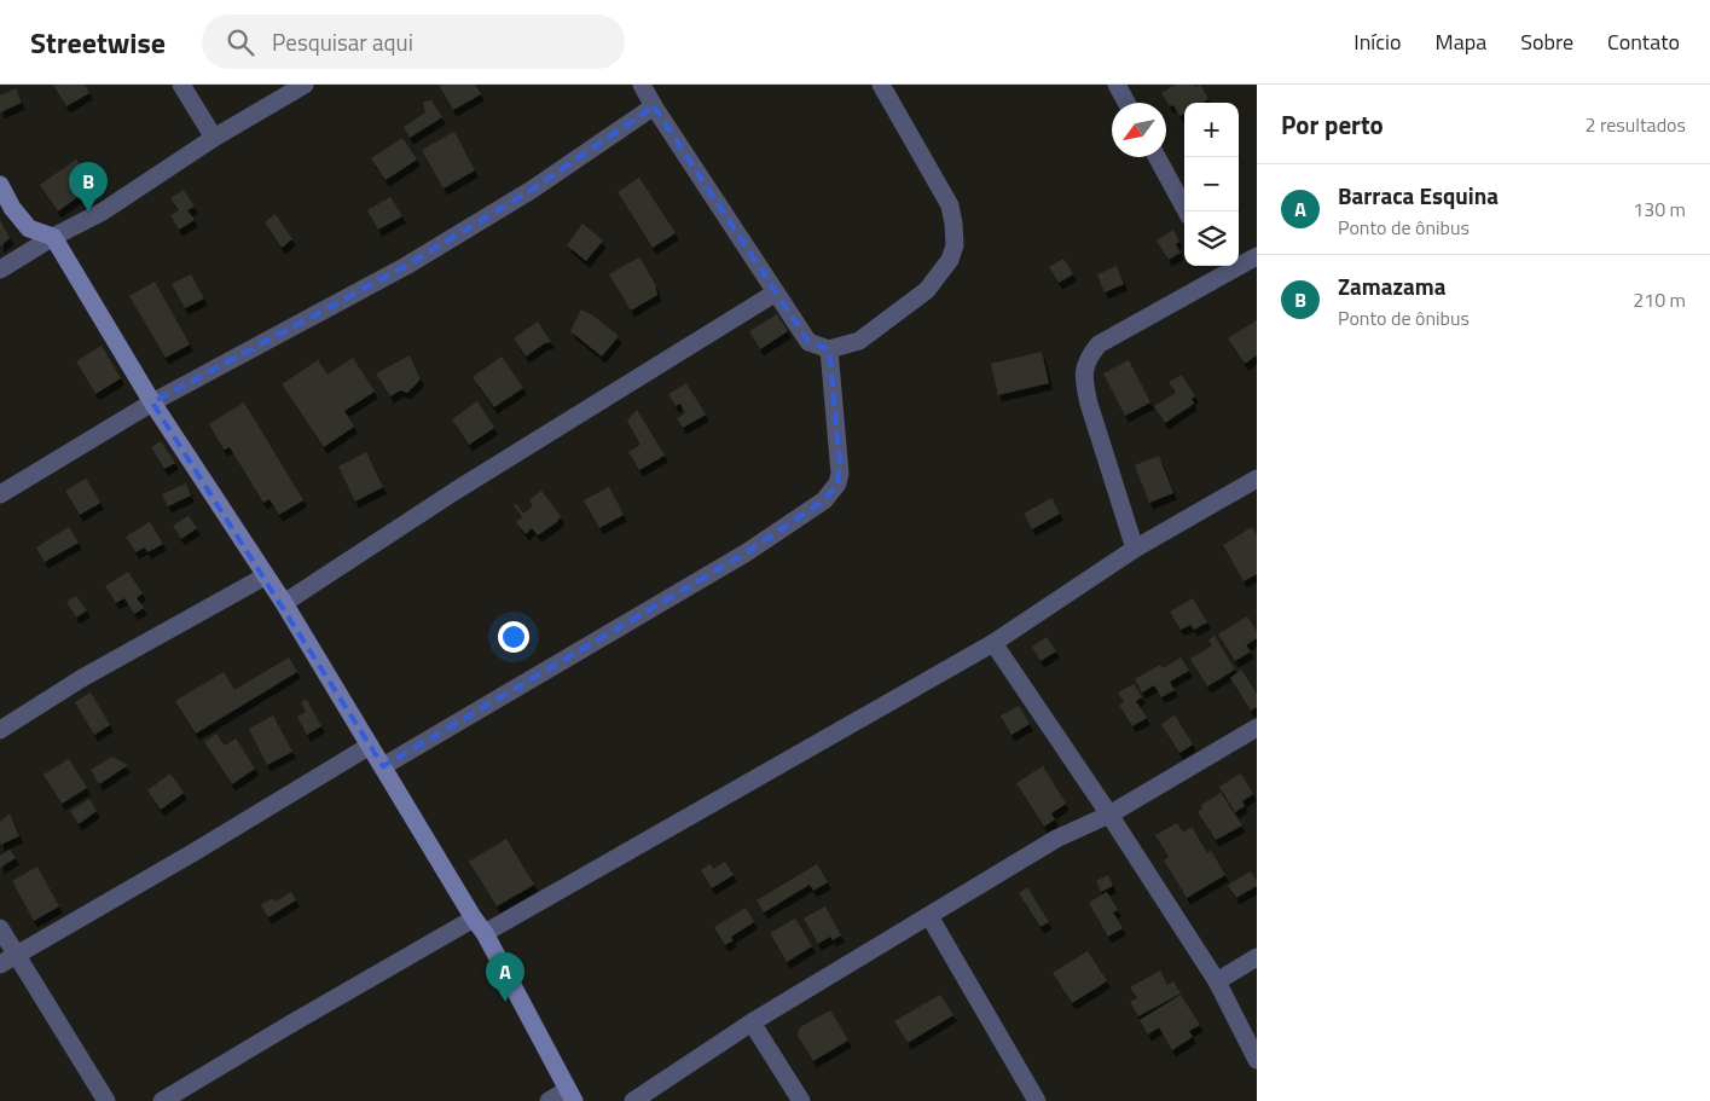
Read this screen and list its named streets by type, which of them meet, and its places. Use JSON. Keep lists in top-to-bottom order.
{
  "north": "bottom left",
  "page": {
    "header": "Streetwise",
    "search": "Pesquisar aqui",
    "nav": [
      "Início",
      "Mapa",
      "Sobre",
      "Contato"
    ],
    "heading": ["Por perto", "2 resultados"],
    "map_buttons": ["+", "−"],
    "pins": ["B", "A"],
    "list": [
      {
        "mark": "A",
        "name": "Barraca Esquina",
        "note": "Ponto de ônibus",
        "value": "130 m"
      },
      {
        "mark": "B",
        "name": "Zamazama",
        "note": "Ponto de ônibus",
        "value": "210 m"
      }
    ]
  }
}
